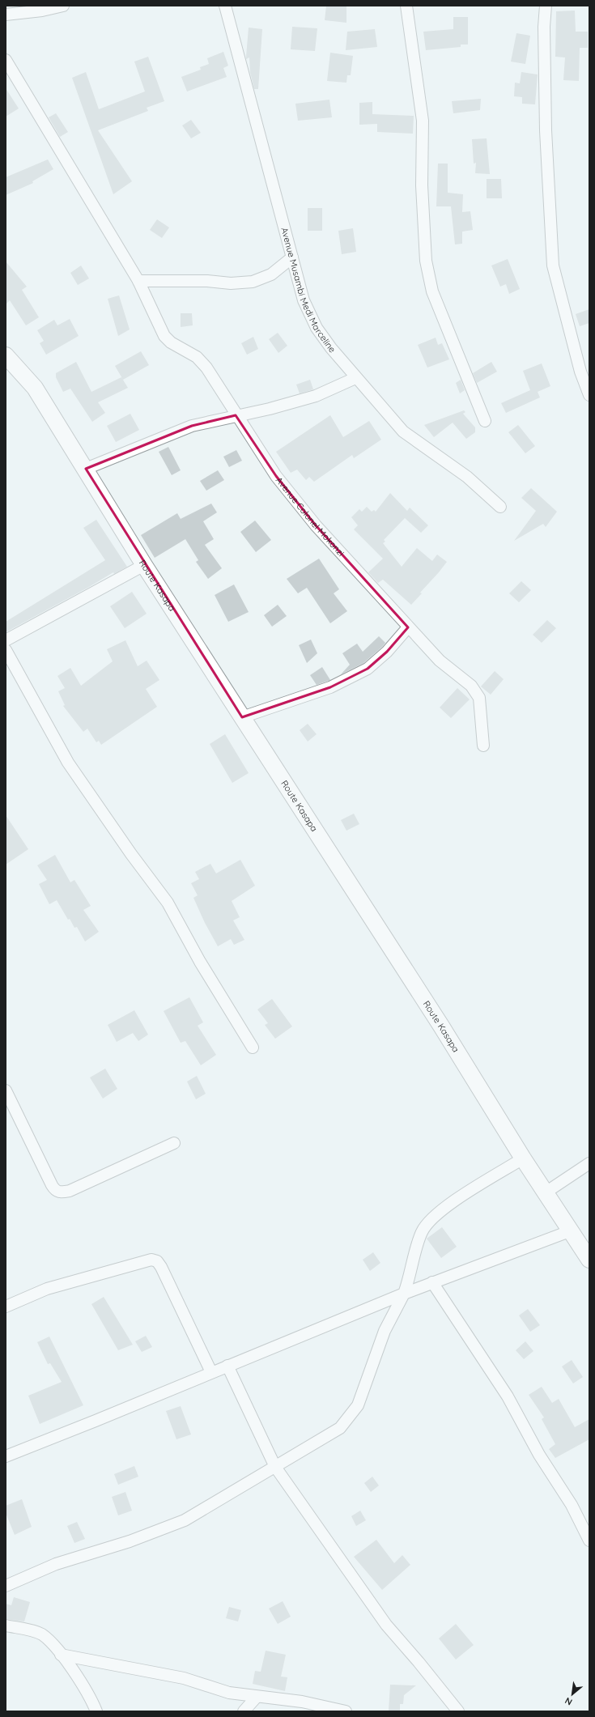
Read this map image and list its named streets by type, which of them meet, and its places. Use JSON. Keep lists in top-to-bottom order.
{
  "streets": {
    "main road": ["Route Kasapa"],
    "street": ["Avenue Musambi Medi Marceline", "Avenue Colonel Mokonzi"]
  },
  "north": "bottom left"
}
